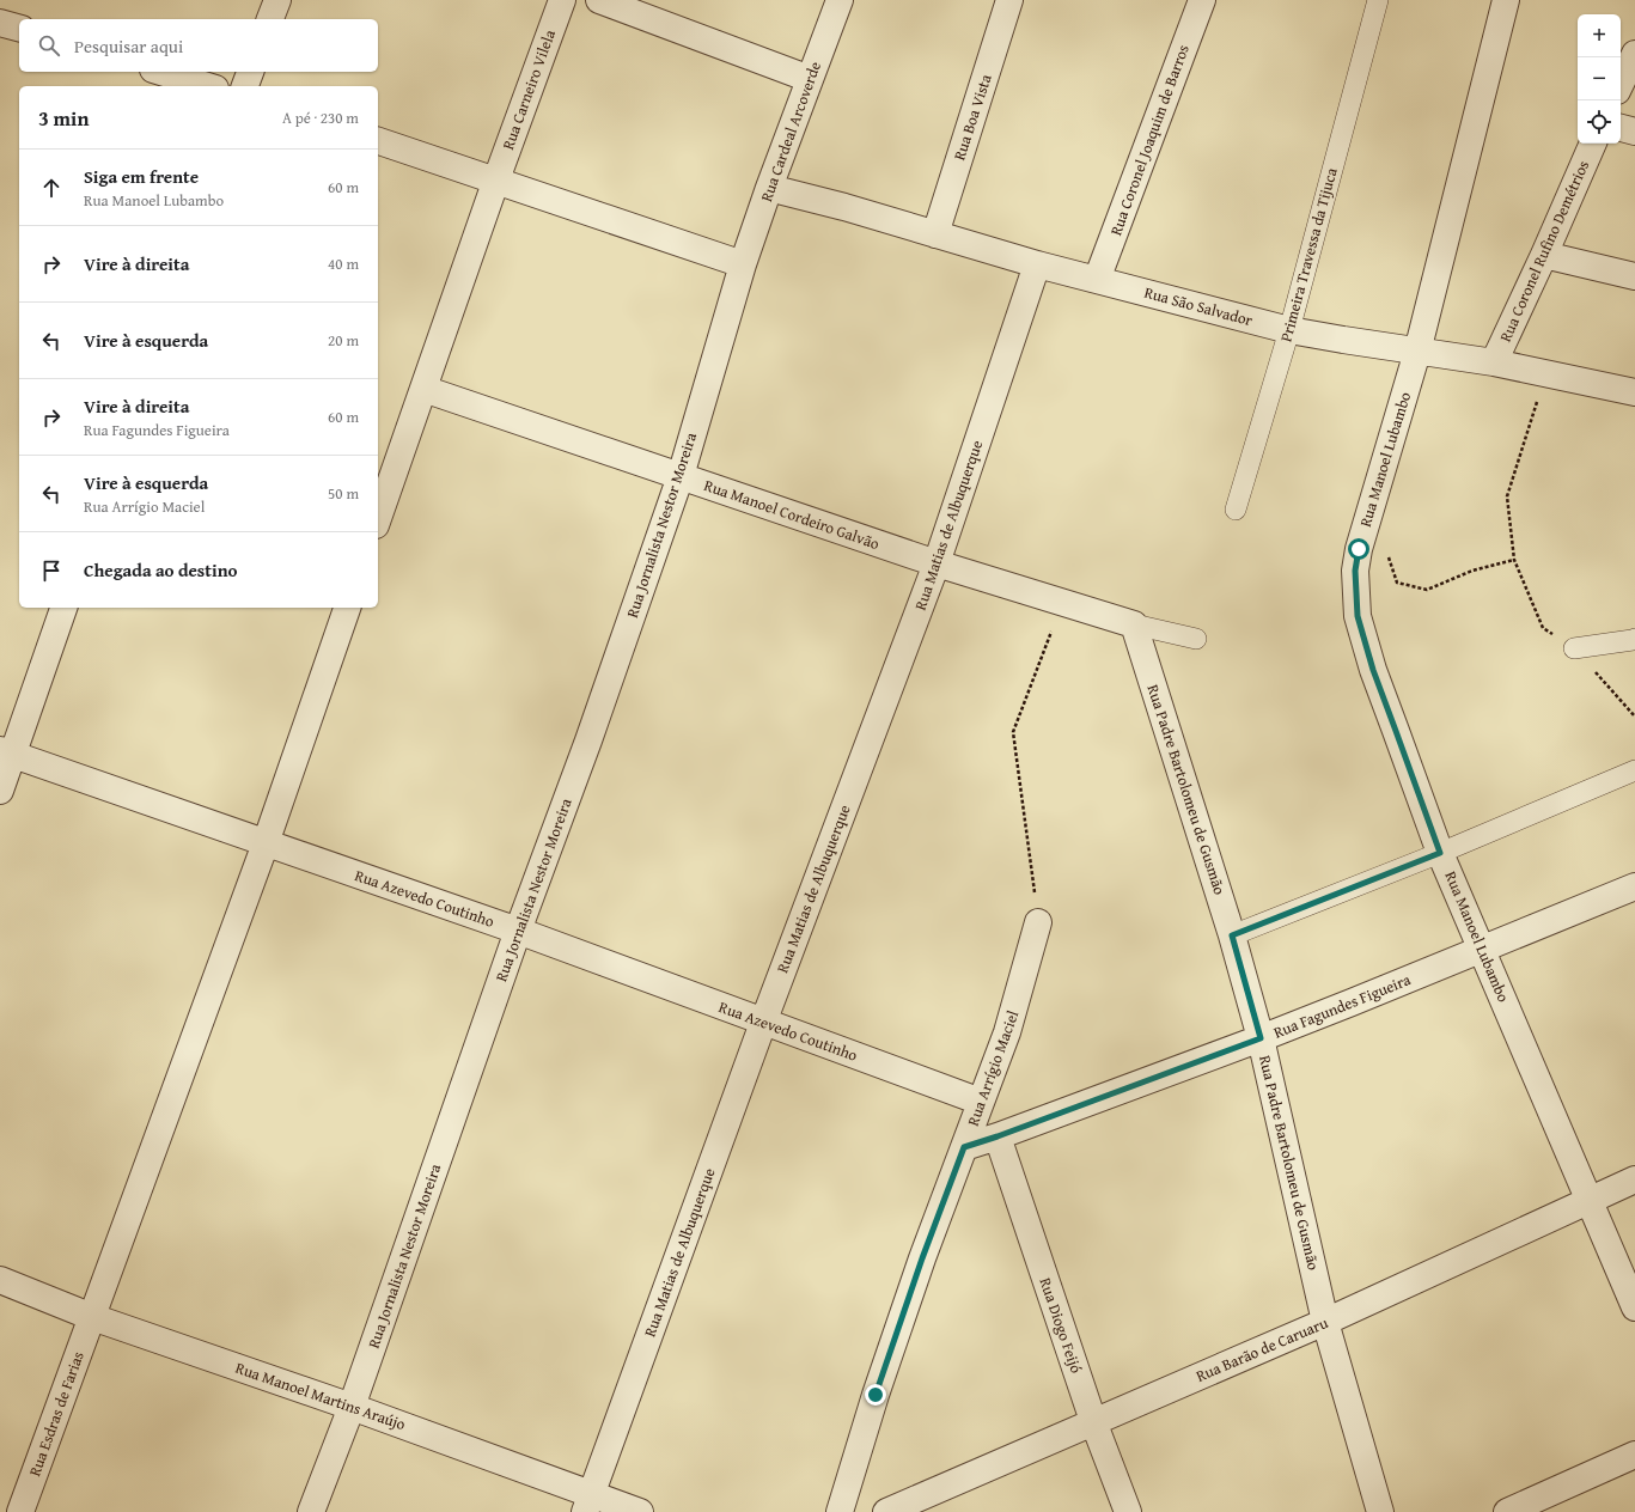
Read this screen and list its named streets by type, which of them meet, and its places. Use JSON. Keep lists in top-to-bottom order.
{
  "streets": {
    "street": [
      "Rua Carneiro Vilela",
      "Rua Boa Vista",
      "Rua Cardeal Arcoverde",
      "Rua Coronel Joaquim de Barros",
      "Rua Coronel Rufino Demétrios",
      "Rua São Salvador",
      "Rua Manoel Lubambo",
      "Rua Manoel Cordeiro Galvão",
      "Rua Jornalista Nestor Moreira",
      "Rua Matias de Albuquerque",
      "Rua Padre Bartolomeu de Gusmão",
      "Rua Azevedo Coutinho",
      "Rua Fagundes Figueira",
      "Rua Arrígio Maciel",
      "Rua Diogo Feijó",
      "Rua Barão de Caruaru",
      "Rua Manoel Martins Araújo",
      "Rua Esdras de Farias"
    ],
    "lane": ["Primeira Travessa da Tijuca"]
  },
  "crossings": [
    ["Rua Carneiro Vilela", "Rua Manoel Cordeiro Galvão"],
    ["Rua Boa Vista", "Rua São Salvador"],
    ["Rua Cardeal Arcoverde", "Rua São Salvador"],
    ["Rua Cardeal Arcoverde", "Rua Jornalista Nestor Moreira"],
    ["Rua Coronel Joaquim de Barros", "Rua São Salvador"],
    ["Rua Coronel Rufino Demétrios", "Rua São Salvador"],
    ["Primeira Travessa da Tijuca", "Rua São Salvador"],
    ["Rua São Salvador", "Rua Manoel Lubambo"],
    ["Rua São Salvador", "Rua Matias de Albuquerque"],
    ["Rua Manoel Lubambo", "Rua Fagundes Figueira"],
    ["Rua Manoel Lubambo", "Rua Barão de Caruaru"],
    ["Rua Manoel Cordeiro Galvão", "Rua Jornalista Nestor Moreira"],
    ["Rua Manoel Cordeiro Galvão", "Rua Matias de Albuquerque"],
    ["Rua Manoel Cordeiro Galvão", "Rua Padre Bartolomeu de Gusmão"],
    ["Rua Jornalista Nestor Moreira", "Rua Azevedo Coutinho"],
    ["Rua Jornalista Nestor Moreira", "Rua Manoel Martins Araújo"],
    ["Rua Matias de Albuquerque", "Rua Azevedo Coutinho"],
    ["Rua Matias de Albuquerque", "Rua Manoel Martins Araújo"],
    ["Rua Padre Bartolomeu de Gusmão", "Rua Fagundes Figueira"],
    ["Rua Padre Bartolomeu de Gusmão", "Rua Barão de Caruaru"],
    ["Rua Azevedo Coutinho", "Rua Arrígio Maciel"],
    ["Rua Azevedo Coutinho", "Rua Esdras de Farias"],
    ["Rua Fagundes Figueira", "Rua Arrígio Maciel"],
    ["Rua Fagundes Figueira", "Rua Diogo Feijó"],
    ["Rua Diogo Feijó", "Rua Barão de Caruaru"],
    ["Rua Manoel Martins Araújo", "Rua Esdras de Farias"]
  ],
  "page": {
    "map_buttons": ["+", "−"],
    "search": "Pesquisar aqui",
    "heading": ["3 min", "A pé · 230 m"],
    "list": [
      ["Siga em frente", "Rua Manoel Lubambo", "60 m"],
      ["Vire à direita", "40 m"],
      ["Vire à esquerda", "20 m"],
      ["Vire à direita", "Rua Fagundes Figueira", "60 m"],
      ["Vire à esquerda", "Rua Arrígio Maciel", "50 m"],
      "Chegada ao destino"
    ]
  }
}
